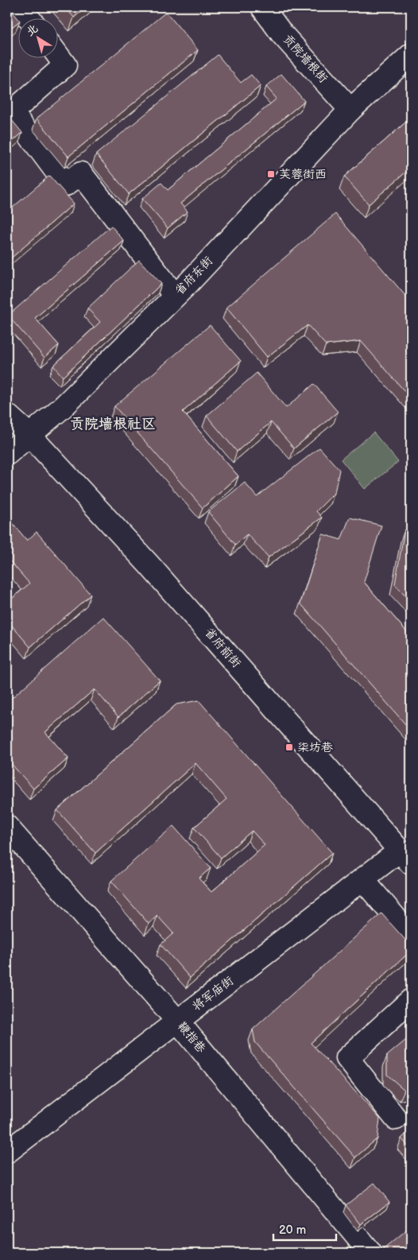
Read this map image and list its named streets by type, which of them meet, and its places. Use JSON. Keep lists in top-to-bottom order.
{
  "streets": {
    "street": [
      "贡院墙根街",
      "省府东街",
      "省府前街",
      "将军庙街",
      "鞭指巷"
    ]
  },
  "crossings": [
    ["贡院墙根街", "省府东街"],
    ["省府东街", "省府前街"],
    ["省府前街", "将军庙街"],
    ["将军庙街", "鞭指巷"]
  ],
  "districts": ["贡院墙根社区"],
  "places": {
    "transit": ["芙蓉街西", "柒坊巷"]
  },
  "scale_bar": "20 m",
  "north": "top left"
}
